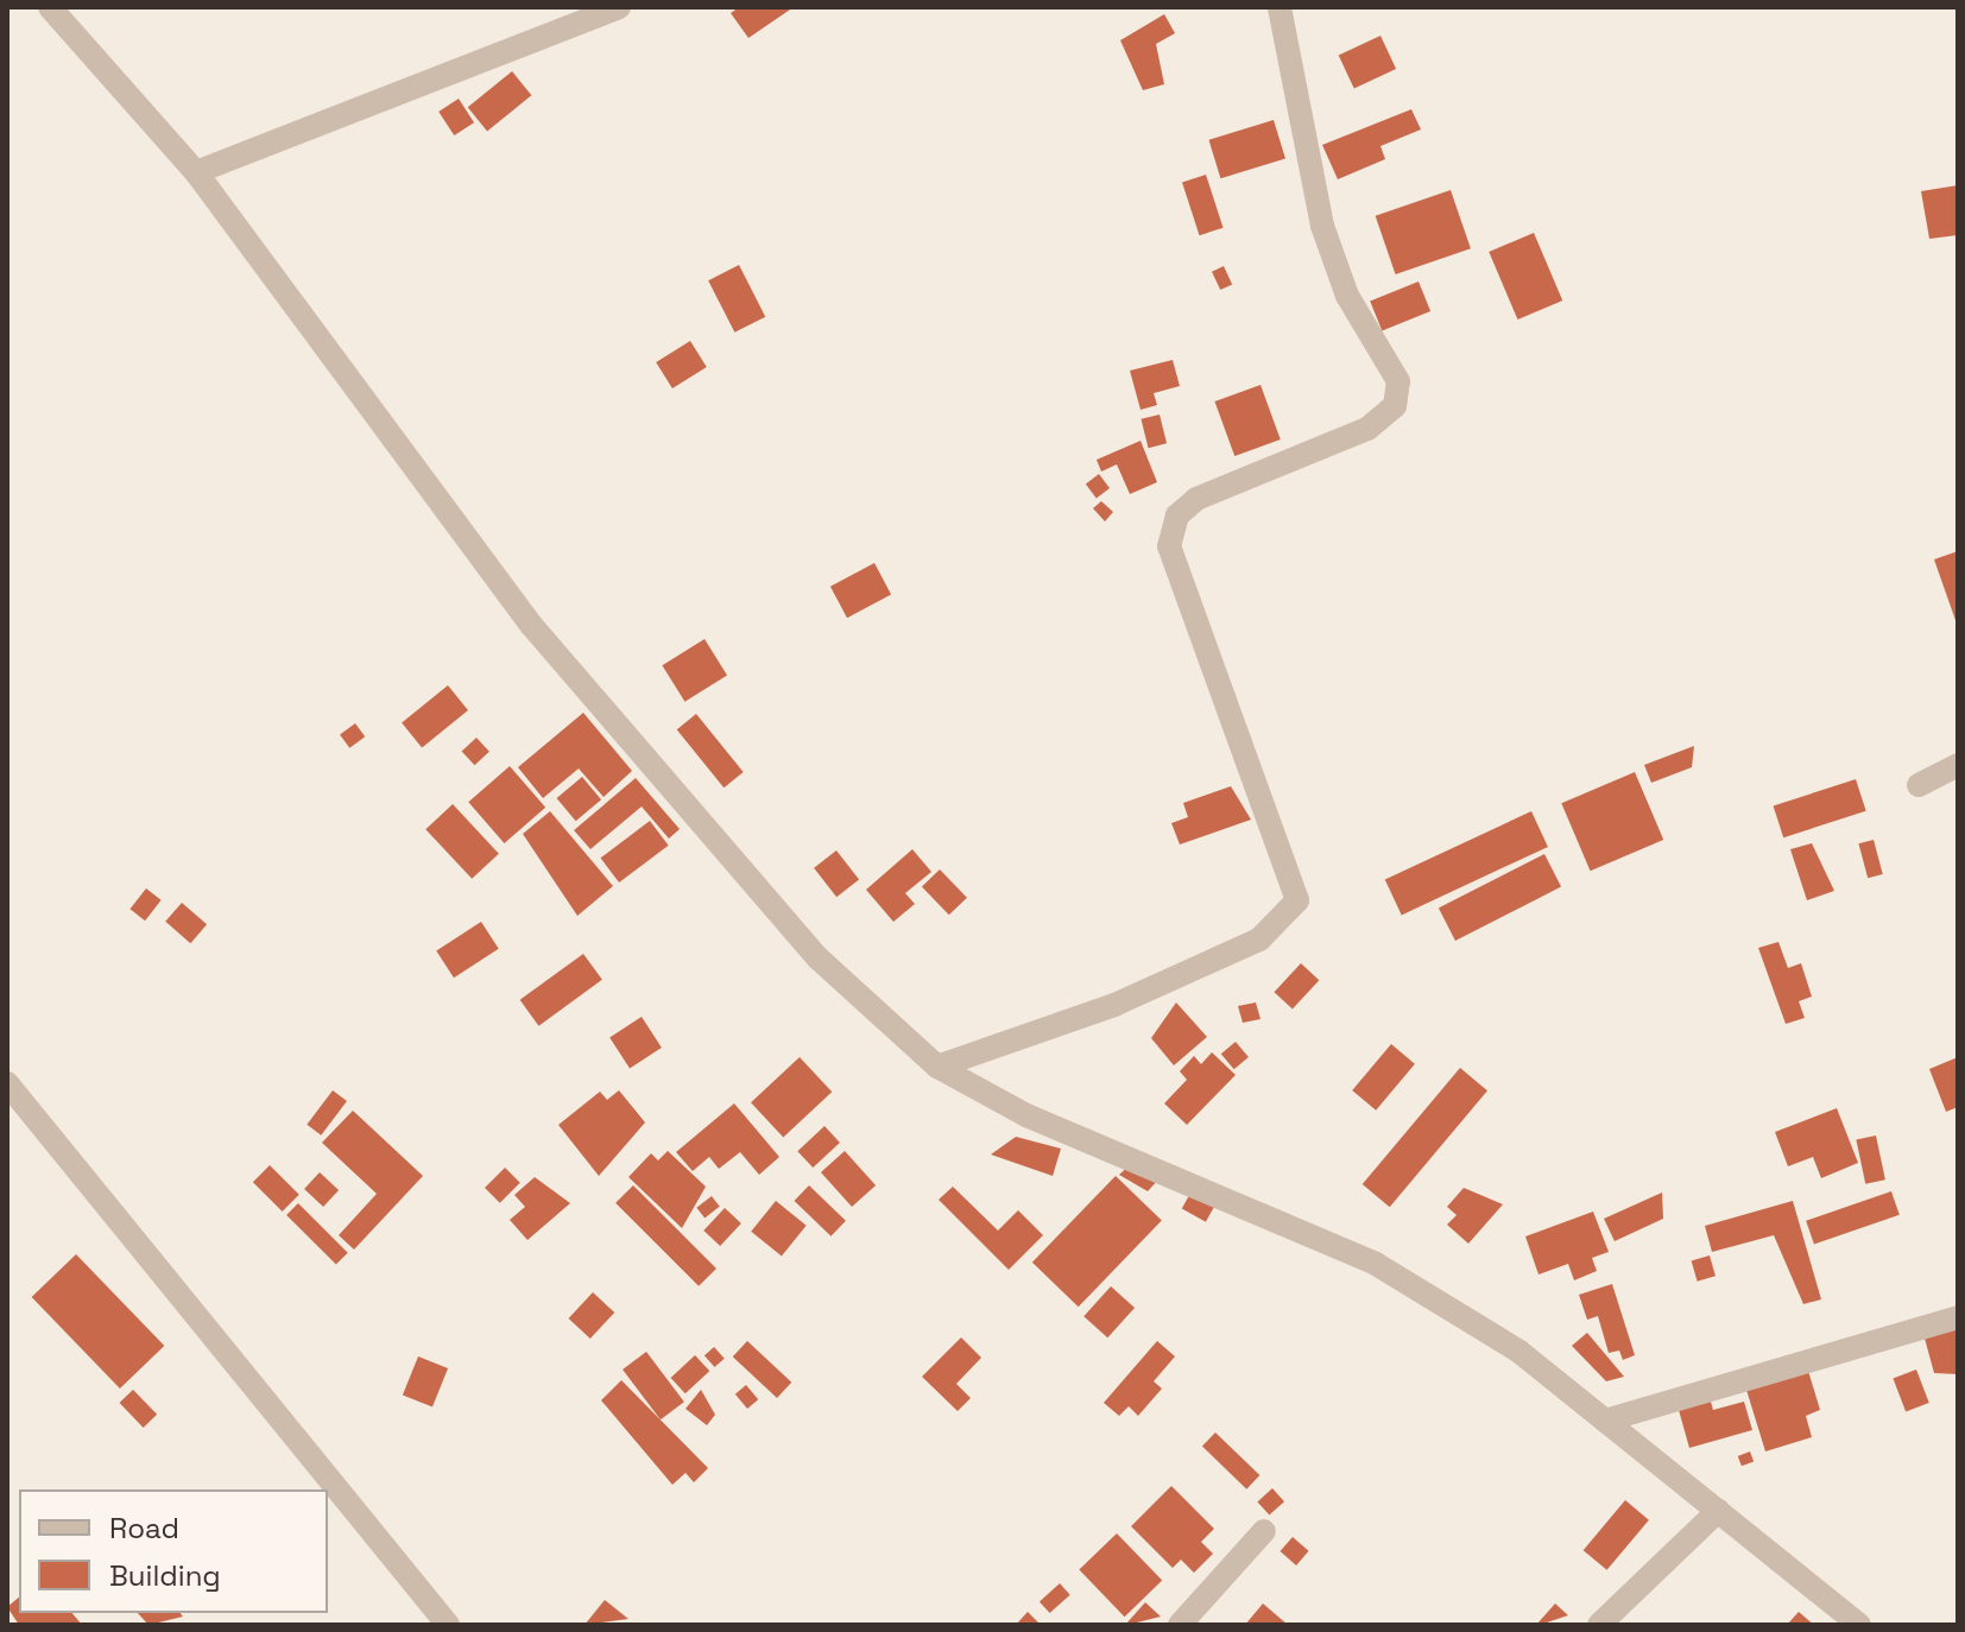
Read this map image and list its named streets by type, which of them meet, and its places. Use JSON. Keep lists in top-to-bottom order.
{
  "legend": ["Road", "Building"]
}
